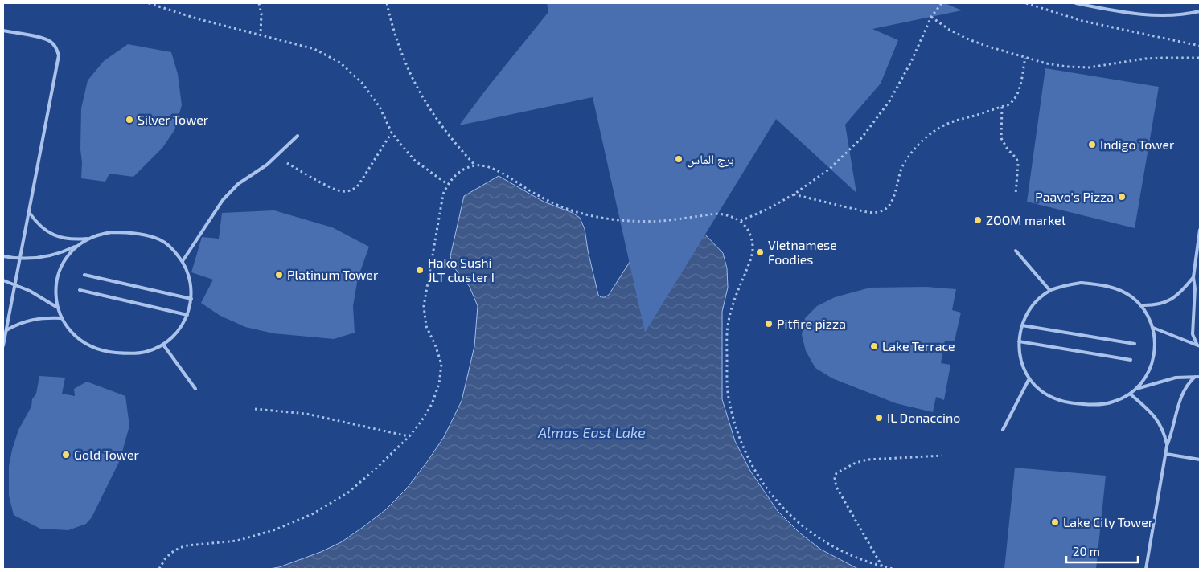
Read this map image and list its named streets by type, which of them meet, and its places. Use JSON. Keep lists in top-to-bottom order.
{
  "water": ["Almas East Lake"],
  "places": [
    "Silver Tower",
    "Indigo Tower",
    "برج الماس",
    "Paavo's Pizza",
    "ZOOM market",
    "Vietnamese Foodies",
    "Hako Sushi JLT cluster I",
    "Platinum Tower",
    "Pitfire pizza",
    "Lake Terrace",
    "IL Donaccino",
    "Gold Tower",
    "Lake City Tower"
  ],
  "scale_bar": "20 m"
}
